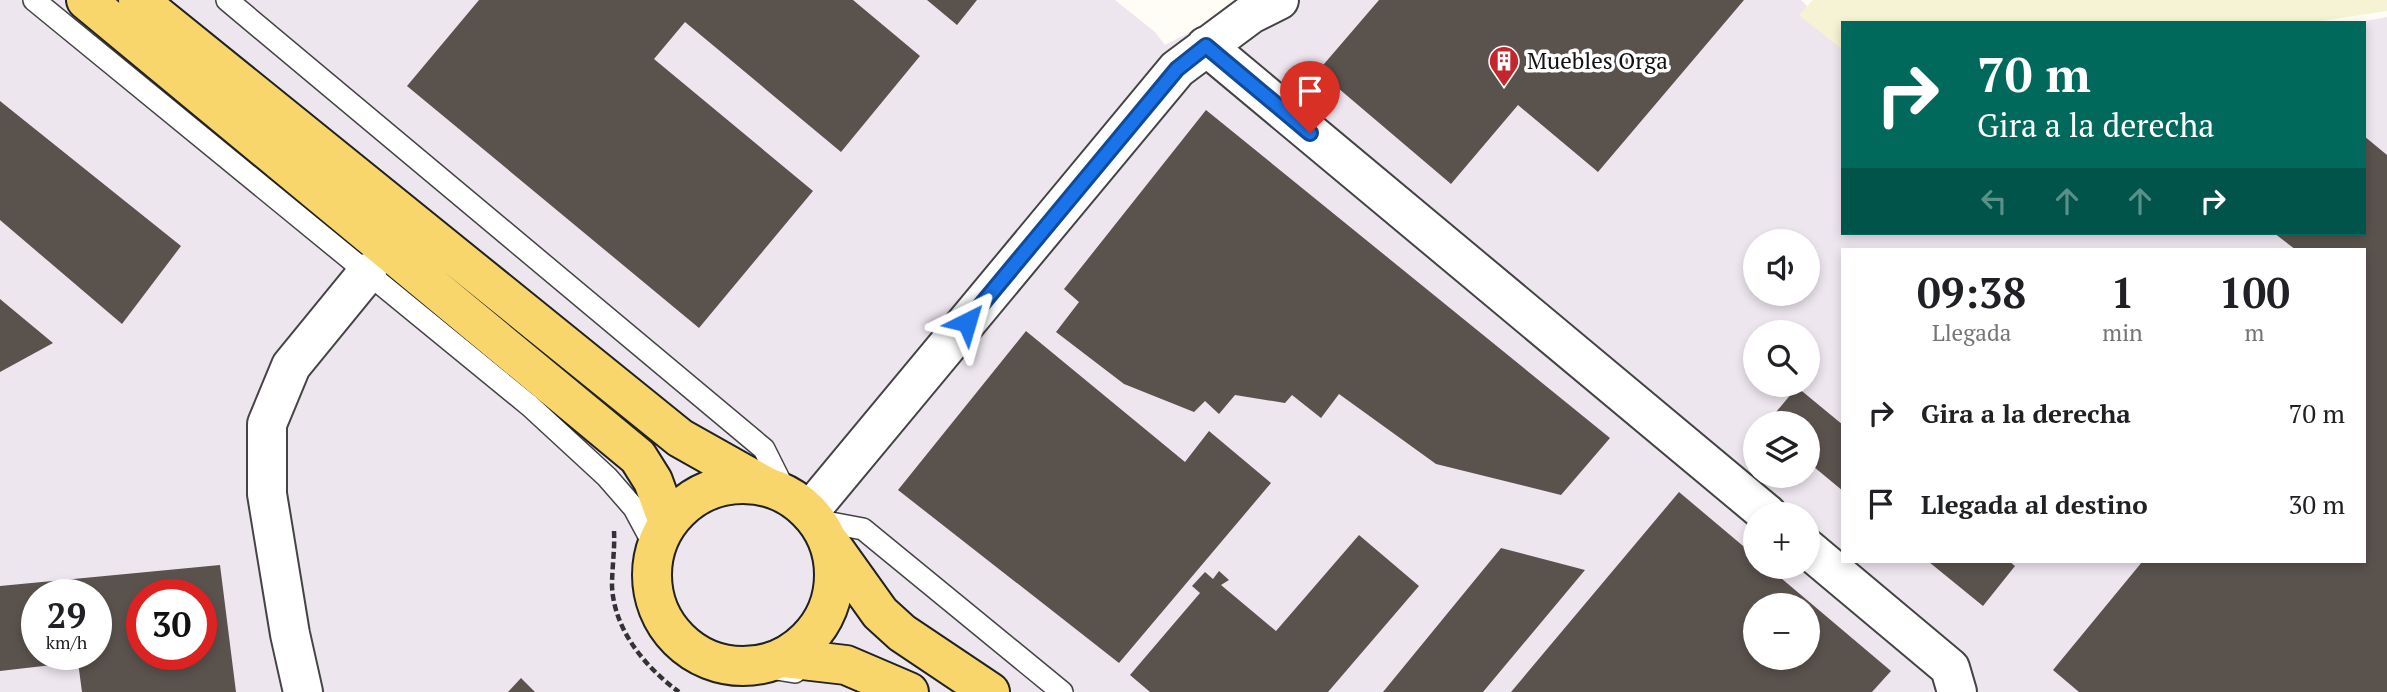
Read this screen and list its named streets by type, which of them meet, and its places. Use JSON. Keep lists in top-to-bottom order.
{
  "places": {
    "building": ["Muebles Orga"]
  },
  "page": {
    "turn": ["70 m", "Gira a la derecha"],
    "map_buttons": ["+", "−"],
    "eta": [
      "09:38",
      "Llegada",
      "1",
      "min",
      "100",
      "m"
    ],
    "list": [
      {
        "name": "Gira a la derecha",
        "value": "70 m"
      },
      {
        "name": "Llegada al destino",
        "value": "30 m"
      }
    ],
    "speed": "29 km/h",
    "limit": "30"
  }
}
